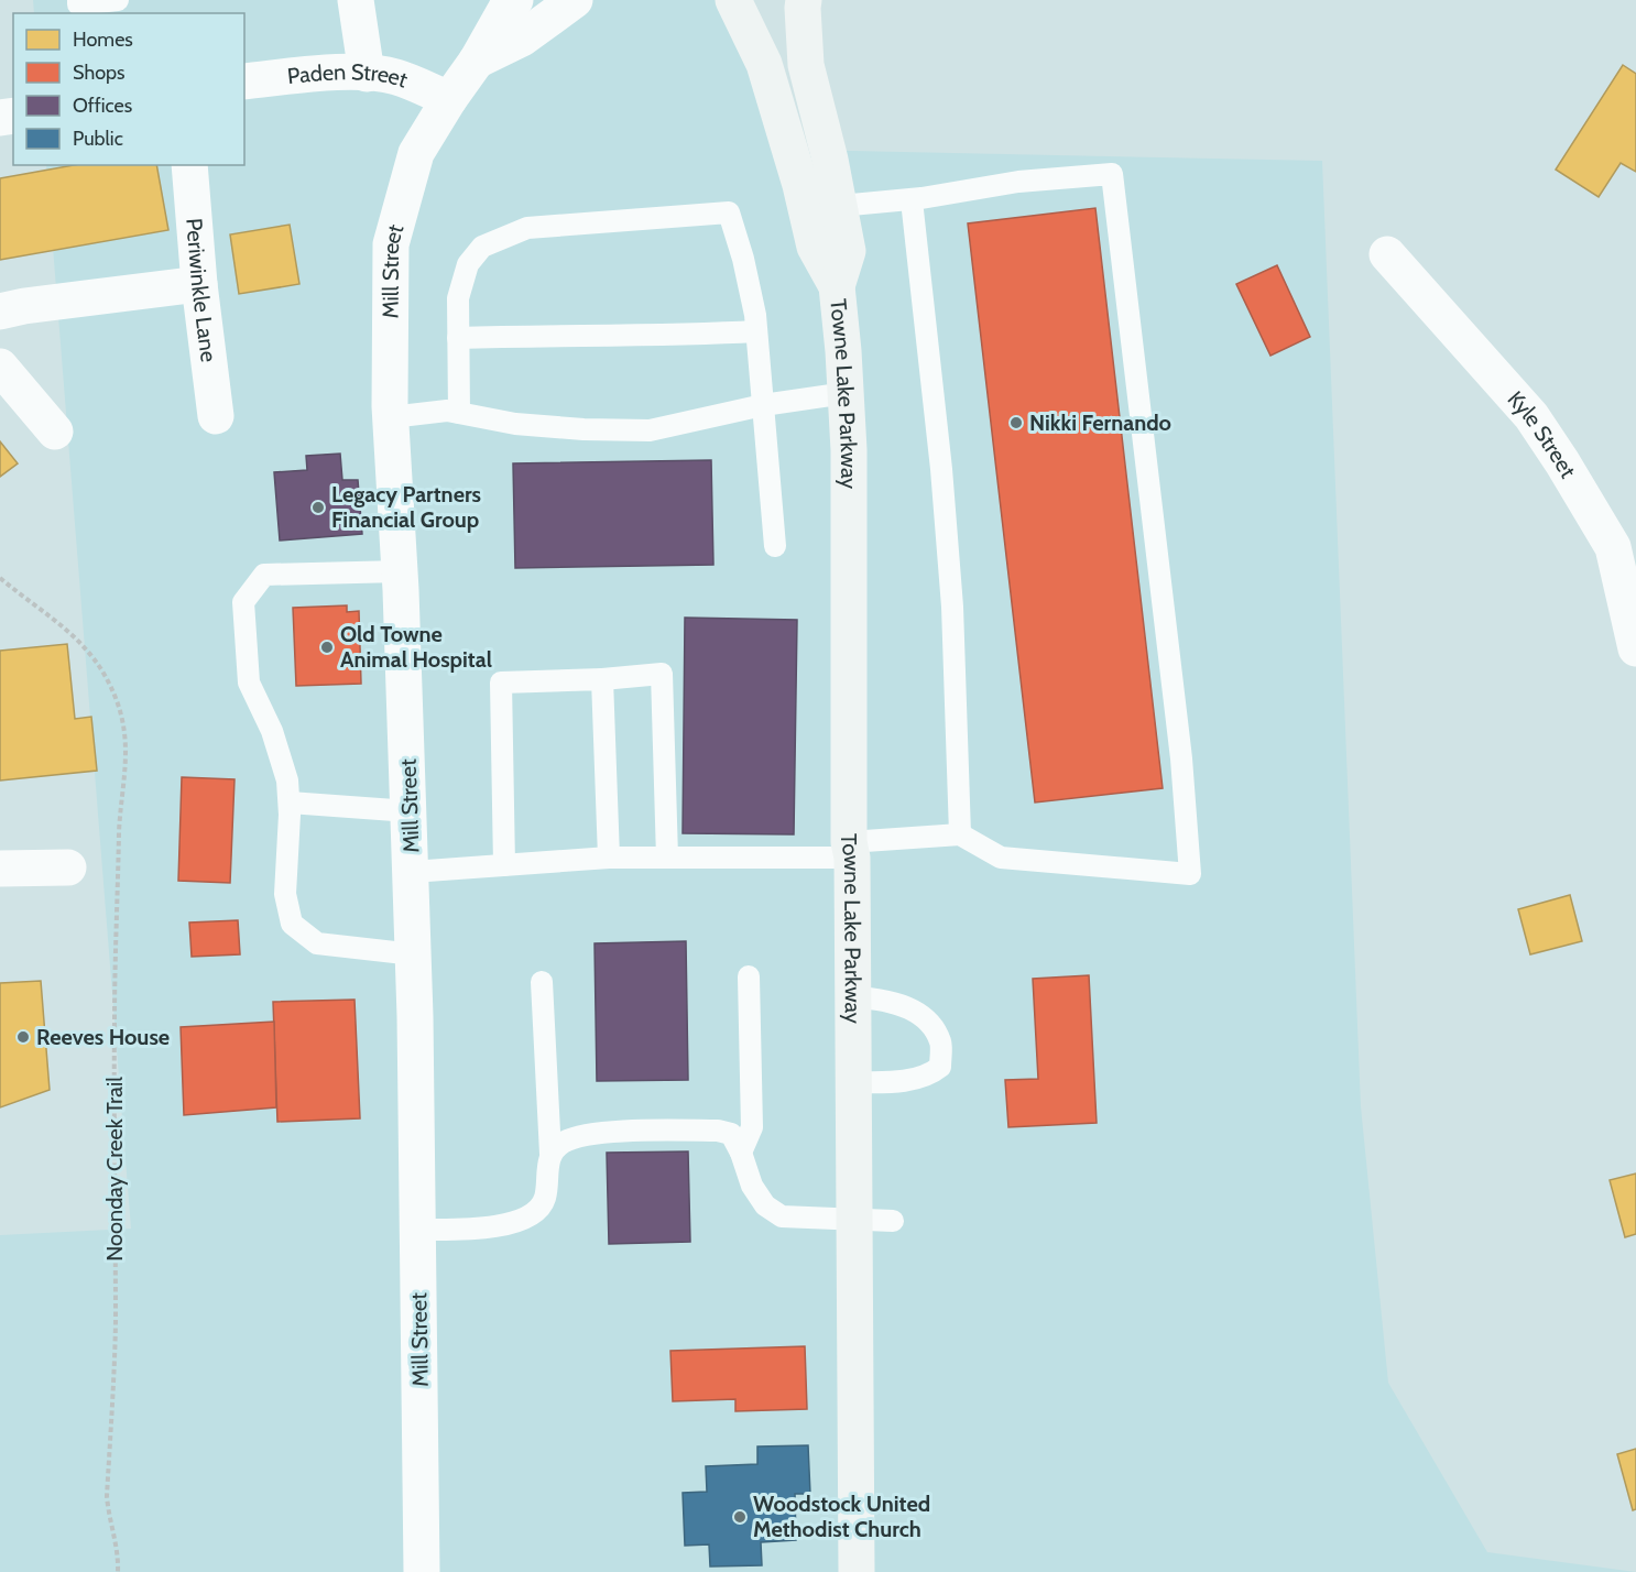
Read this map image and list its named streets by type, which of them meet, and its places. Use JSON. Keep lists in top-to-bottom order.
{
  "streets": {
    "main road": ["Towne Lake Parkway"],
    "street": [
      "Paden Street",
      "Mill Street",
      "Periwinkle Lane",
      "Kyle Street"
    ],
    "path": ["Noonday Creek Trail"]
  },
  "crossings": [
    ["Paden Street", "Mill Street"]
  ],
  "places": [
    "Nikki Fernando",
    "Legacy Partners Financial Group",
    "Old Towne Animal Hospital",
    "Reeves House",
    "Woodstock United Methodist Church"
  ],
  "legend": [
    "Homes",
    "Shops",
    "Offices",
    "Public"
  ]
}
